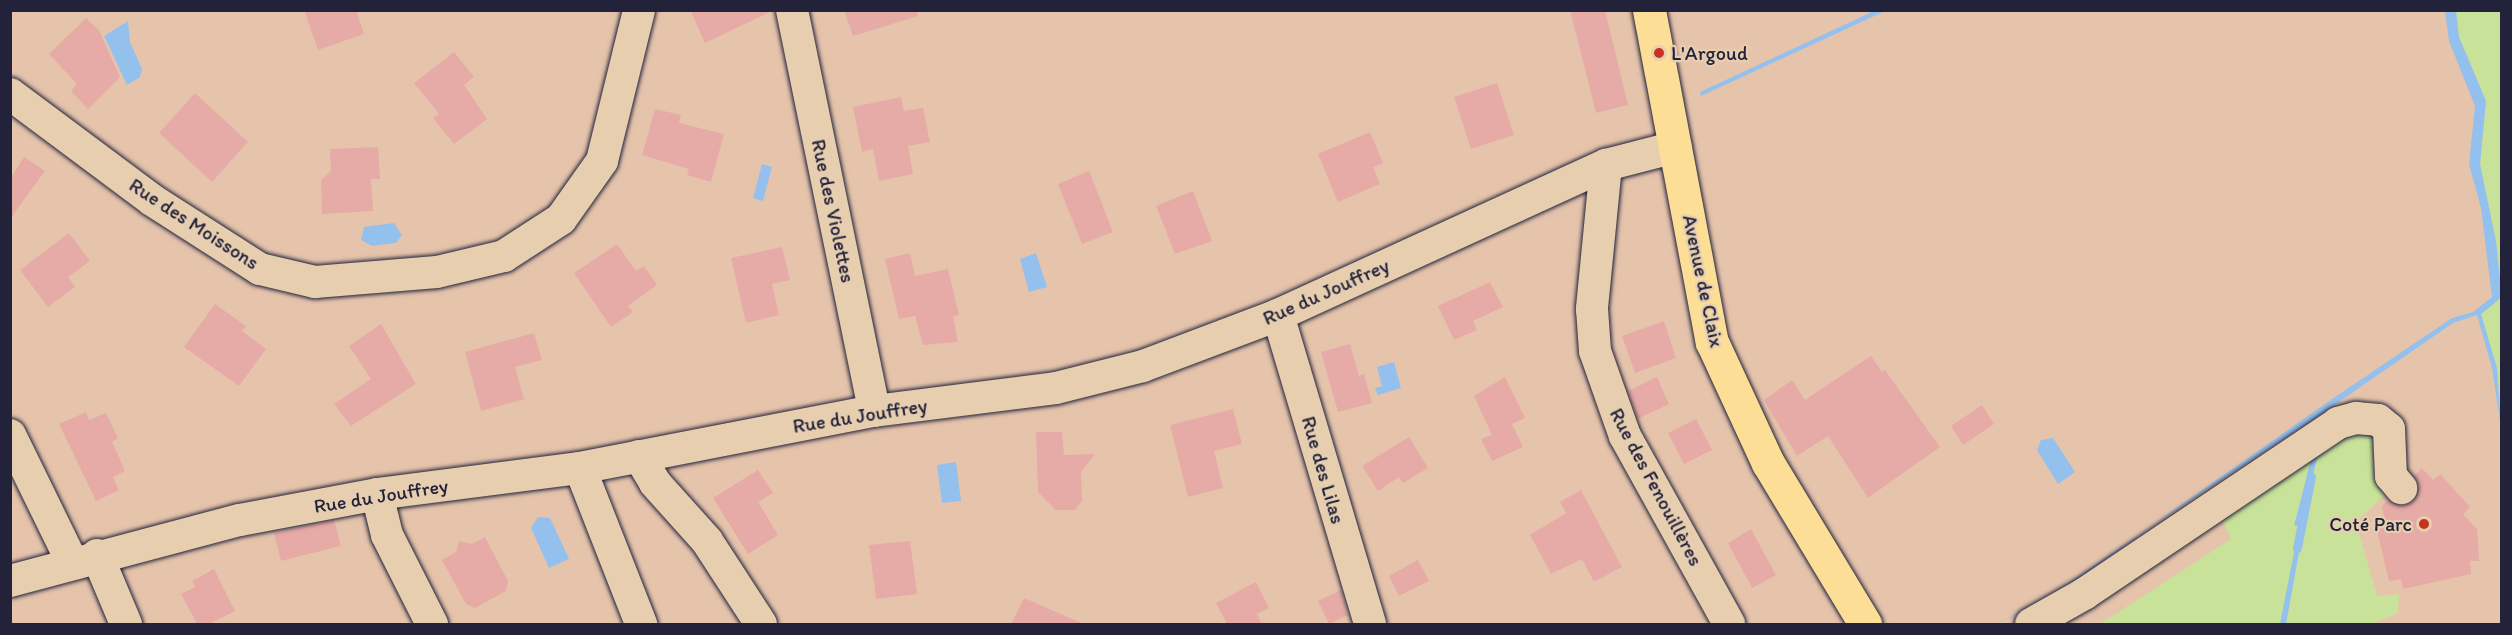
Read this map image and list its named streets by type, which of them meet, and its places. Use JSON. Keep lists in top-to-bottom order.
{
  "streets": {
    "main road": ["Avenue de Claix"],
    "street": [
      "Rue des Violettes",
      "Rue des Moissons",
      "Rue du Jouffrey",
      "Rue des Lilas",
      "Rue des Fenouillères"
    ]
  },
  "crossings": [
    ["Rue des Violettes", "Rue du Jouffrey"],
    ["Avenue de Claix", "Rue du Jouffrey"],
    ["Rue du Jouffrey", "Rue des Lilas"],
    ["Rue du Jouffrey", "Rue des Fenouillères"]
  ],
  "places": ["L'Argoud", "Coté Parc"]
}
